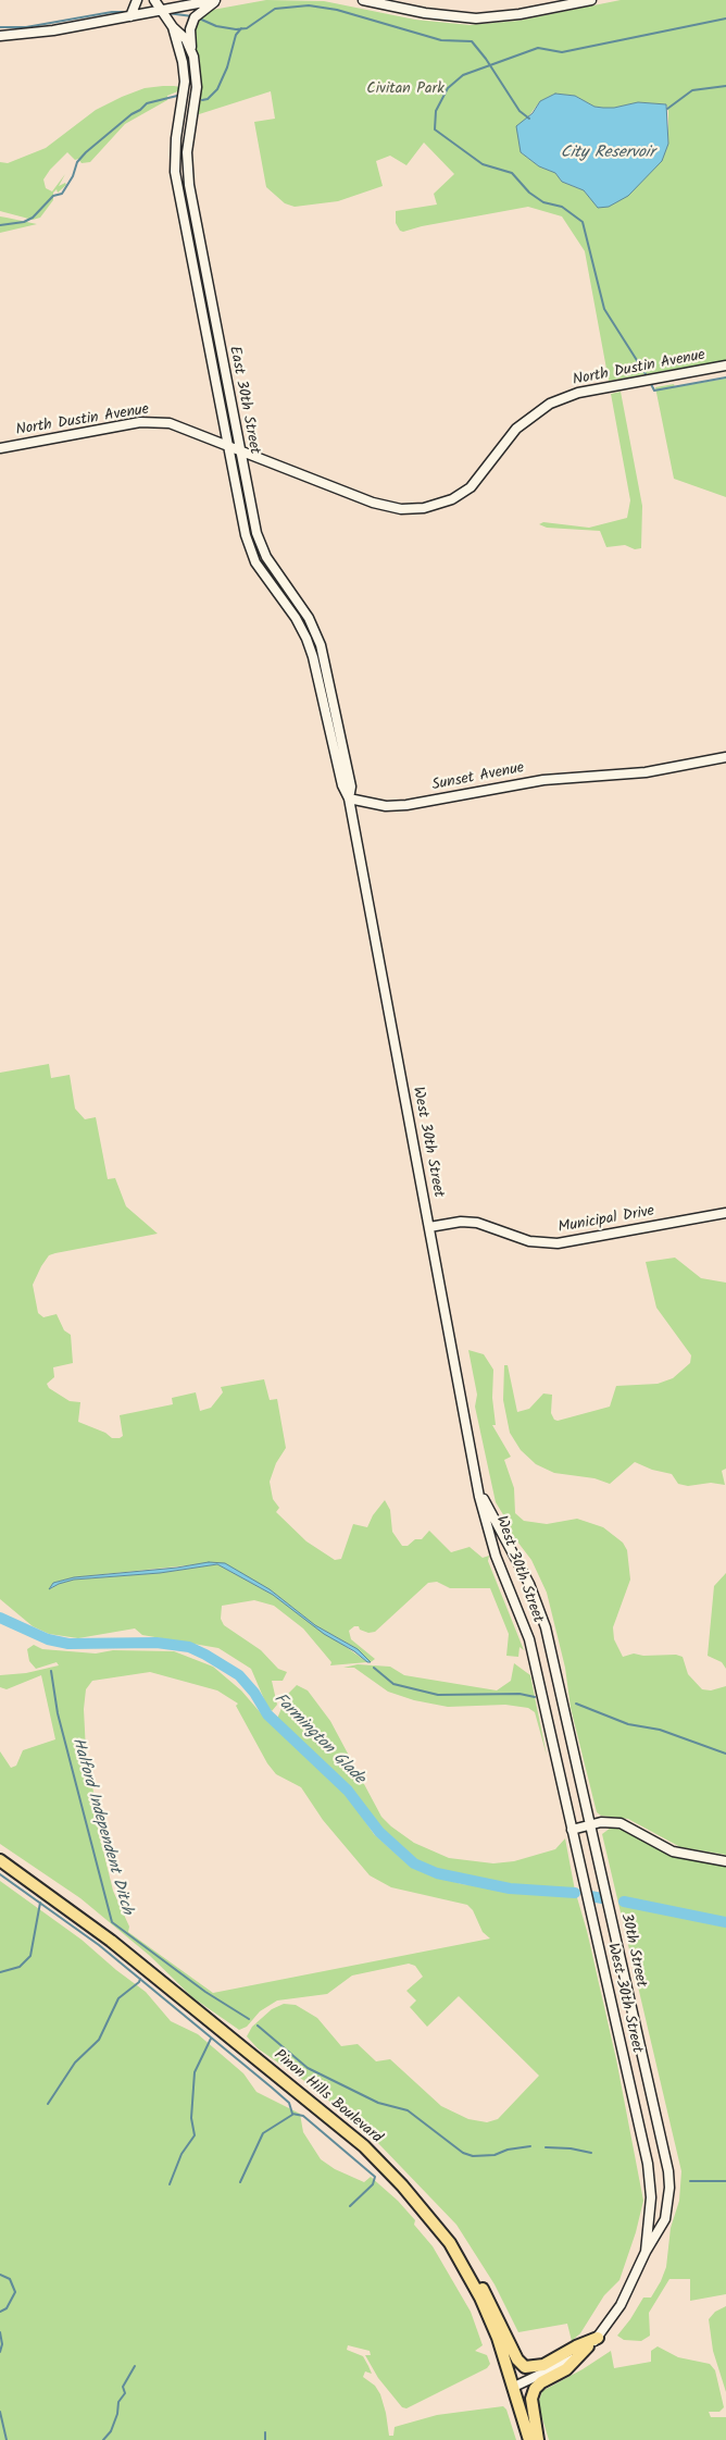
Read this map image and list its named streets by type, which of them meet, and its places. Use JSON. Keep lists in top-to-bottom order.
{
  "streets": {
    "highway": ["Pinon Hills Boulevard"],
    "main road": [
      "North Dustin Avenue",
      "East 30th Street",
      "Sunset Avenue",
      "West 30th Street",
      "Municipal Drive",
      "30th Street"
    ]
  },
  "crossings": [
    ["North Dustin Avenue", "East 30th Street"],
    ["East 30th Street", "Sunset Avenue"],
    ["East 30th Street", "West 30th Street"],
    ["Sunset Avenue", "West 30th Street"],
    ["West 30th Street", "Municipal Drive"],
    ["West 30th Street", "30th Street"],
    ["30th Street", "Pinon Hills Boulevard"]
  ],
  "water": ["City Reservoir", "Farmington Glade", "Halford Independent Ditch"],
  "parks": ["Civitan Park"]
}
